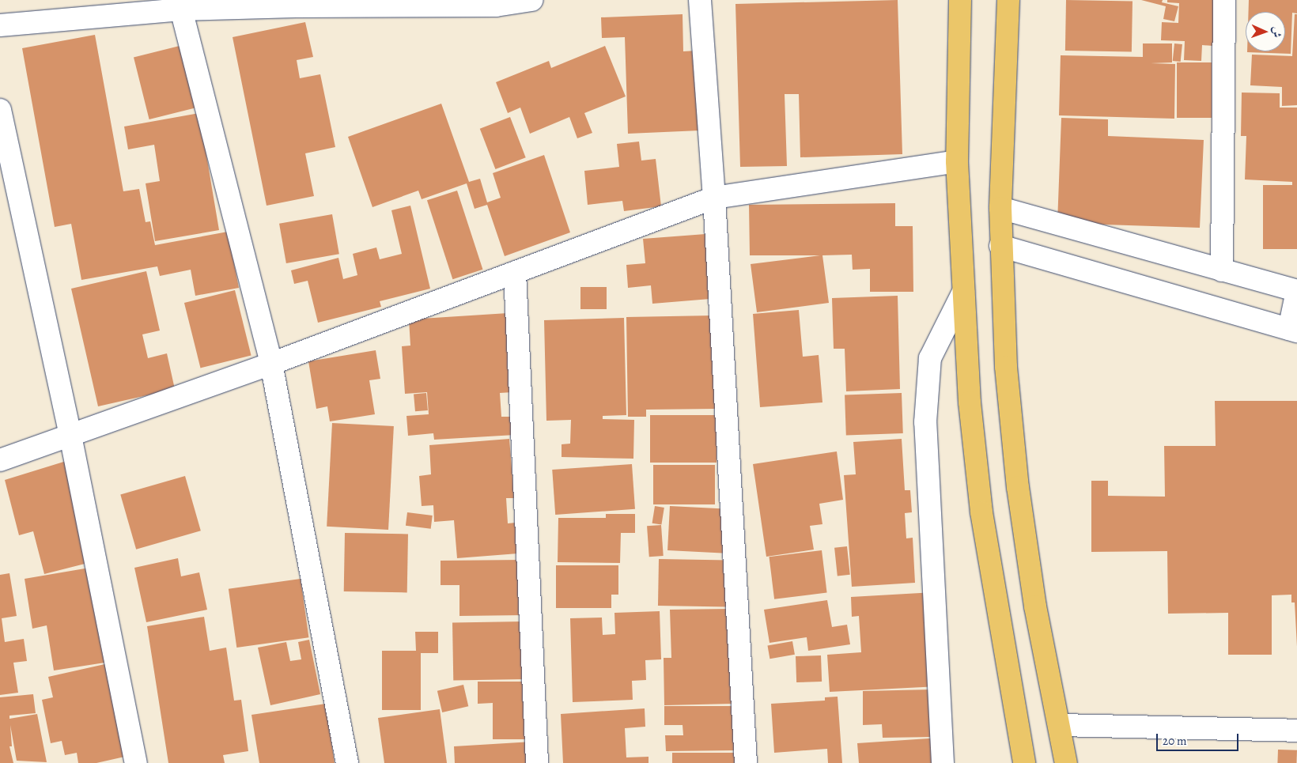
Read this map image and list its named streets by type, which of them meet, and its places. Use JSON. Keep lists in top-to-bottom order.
{
  "scale_bar": "20 m",
  "north": "right"
}
